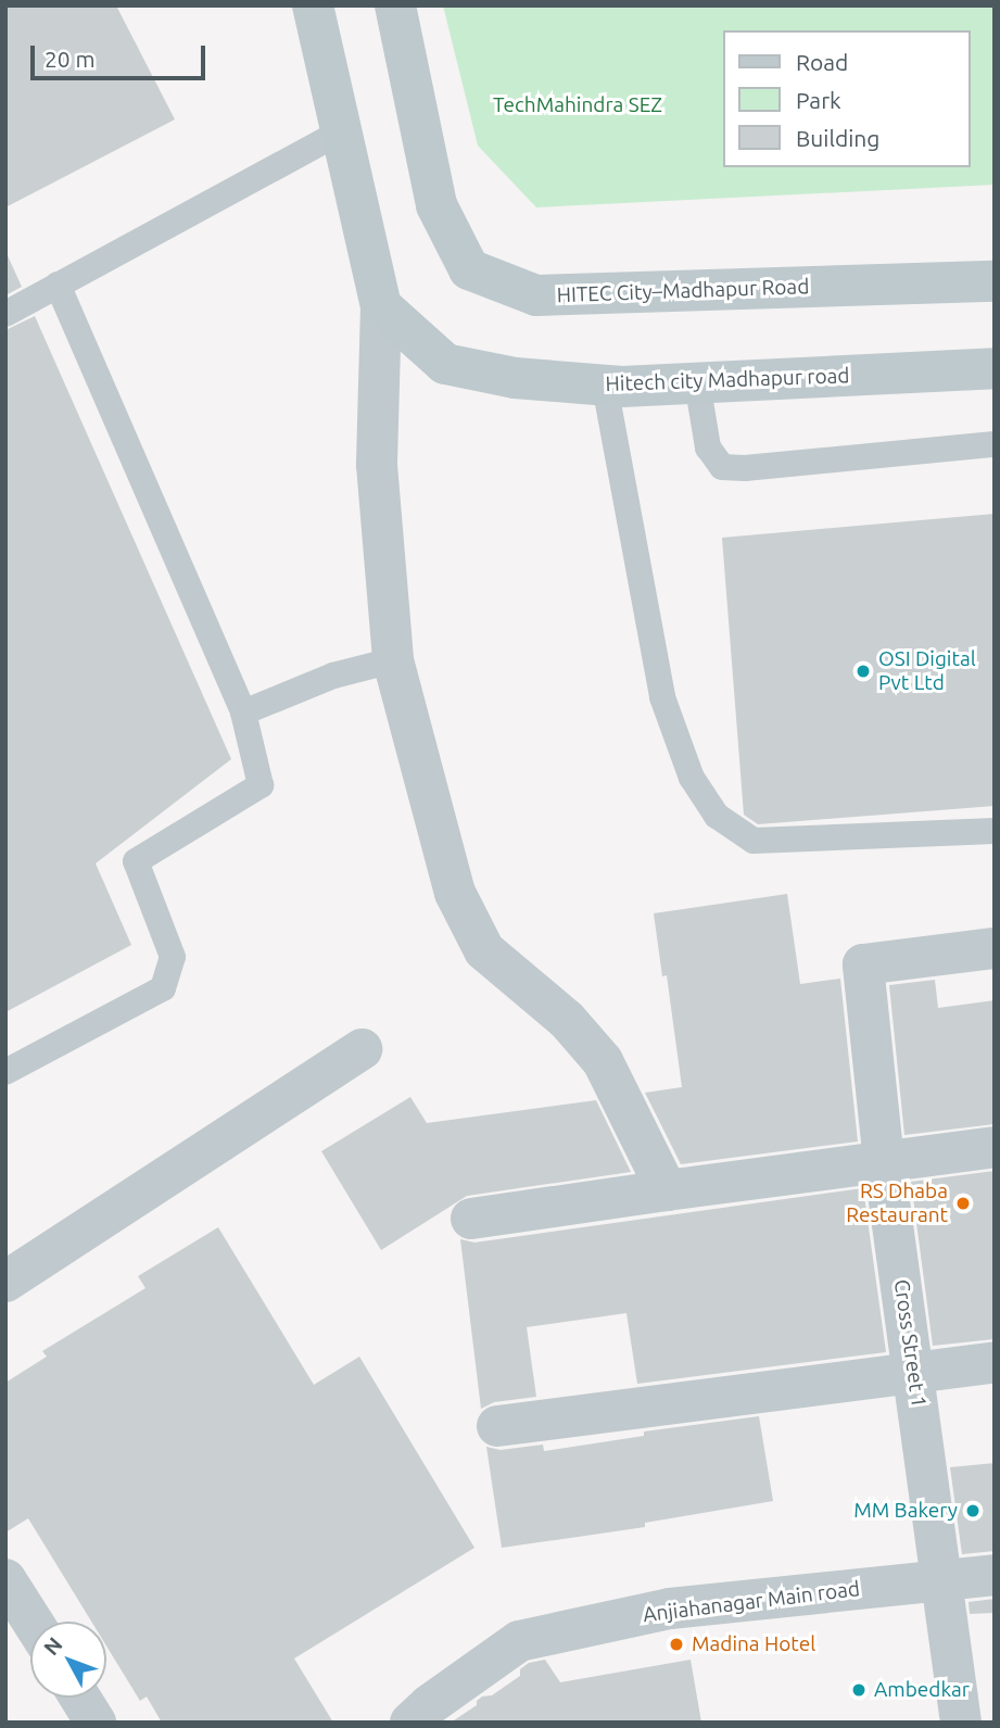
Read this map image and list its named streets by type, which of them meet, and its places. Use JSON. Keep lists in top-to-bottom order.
{
  "streets": {
    "main road": ["HITEC City–Madhapur Road", "Hitech city Madhapur road"],
    "street": ["Cross Street 1", "Anjiahanagar Main road"]
  },
  "crossings": [
    ["Cross Street 1", "Anjiahanagar Main road"]
  ],
  "parks": ["TechMahindra SEZ"],
  "places": [
    "OSI Digital Pvt Ltd",
    "RS Dhaba Restaurant",
    "MM Bakery",
    "Madina Hotel",
    "Ambedkar"
  ],
  "legend": ["Road", "Park", "Building"],
  "scale_bar": "20 m",
  "north": "top left"
}
